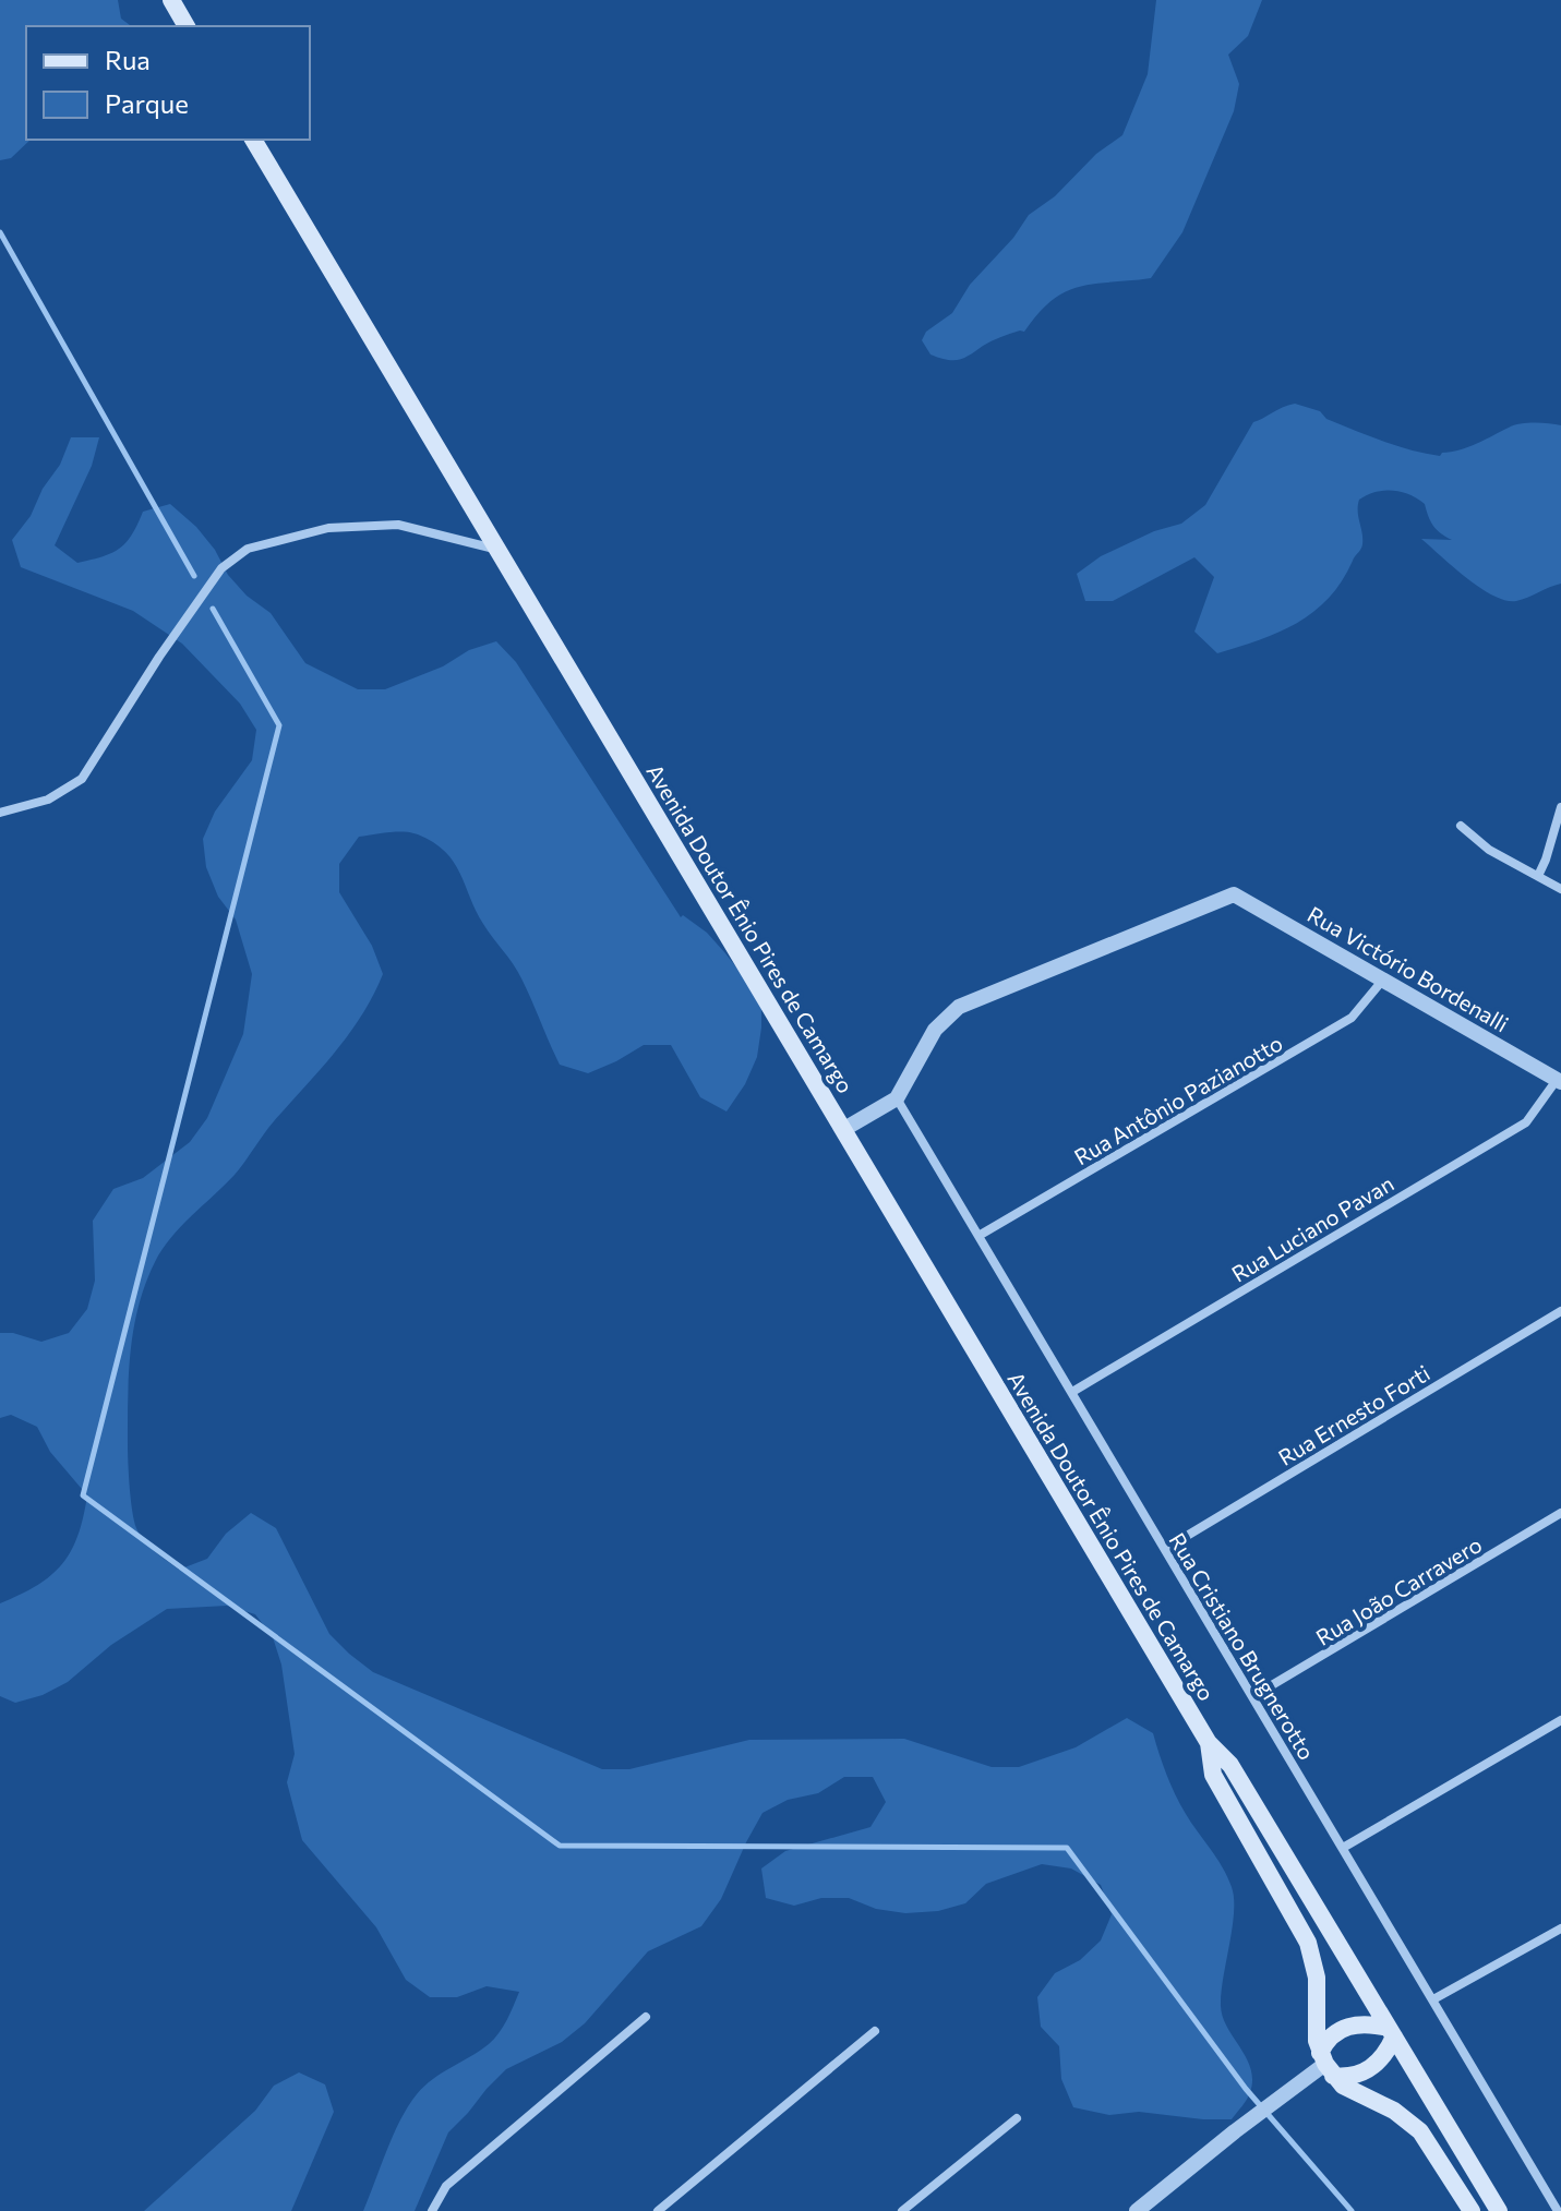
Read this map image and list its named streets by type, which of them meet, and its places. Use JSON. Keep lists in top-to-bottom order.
{
  "streets": {
    "main road": ["Avenida Doutor Ênio Pires de Camargo"],
    "street": [
      "Rua Victório Bordenalli",
      "Rua Antônio Pazianotto",
      "Rua Luciano Pavan",
      "Rua Ernesto Forti",
      "Rua João Carravero",
      "Rua Cristiano Brugnerotto"
    ]
  },
  "crossings": [
    ["Rua Victório Bordenalli", "Rua Antônio Pazianotto"],
    ["Rua Victório Bordenalli", "Rua Luciano Pavan"],
    ["Rua Victório Bordenalli", "Rua Cristiano Brugnerotto"],
    ["Rua Antônio Pazianotto", "Rua Cristiano Brugnerotto"],
    ["Rua Luciano Pavan", "Rua Cristiano Brugnerotto"],
    ["Rua Ernesto Forti", "Rua Cristiano Brugnerotto"],
    ["Rua João Carravero", "Rua Cristiano Brugnerotto"]
  ],
  "legend": ["Rua", "Parque"]
}
